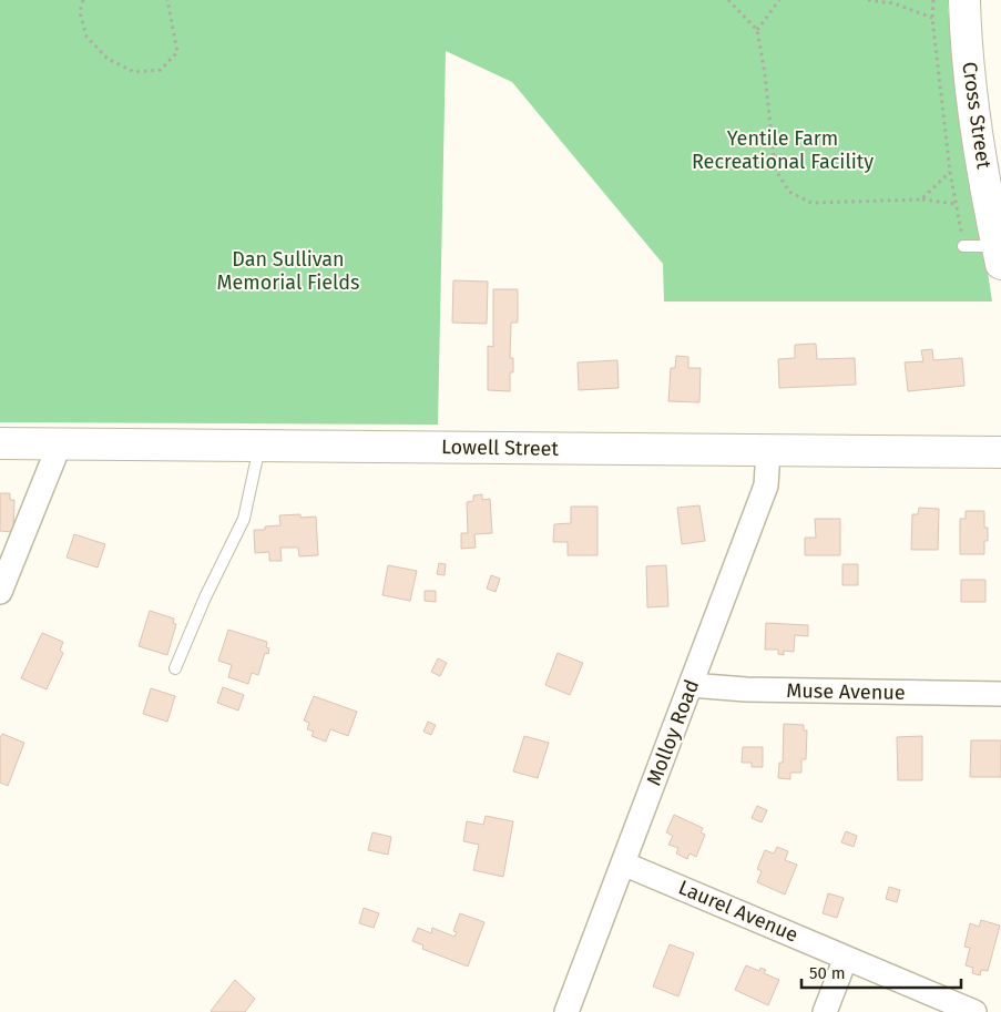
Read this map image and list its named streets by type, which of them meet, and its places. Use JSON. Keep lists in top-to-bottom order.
{
  "streets": {
    "main road": ["Cross Street", "Lowell Street"],
    "street": ["Muse Avenue", "Molloy Road", "Laurel Avenue"]
  },
  "crossings": [
    ["Lowell Street", "Molloy Road"],
    ["Muse Avenue", "Molloy Road"],
    ["Molloy Road", "Laurel Avenue"]
  ],
  "parks": ["Yentile Farm Recreational Facility", "Dan Sullivan Memorial Fields"],
  "scale_bar": "50 m"
}
